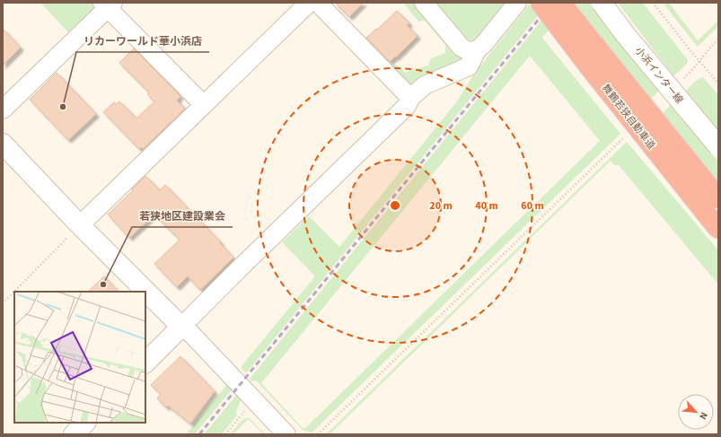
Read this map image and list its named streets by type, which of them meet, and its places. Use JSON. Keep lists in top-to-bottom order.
{
  "streets": {
    "highway": ["舞鶴若狭自動車道"],
    "street": ["小浜インター線"]
  },
  "places": ["リカーワールド華小浜店", "若狭地区建設業会"],
  "north": "bottom right",
  "rings": ["20 m", "40 m", "60 m"]
}
